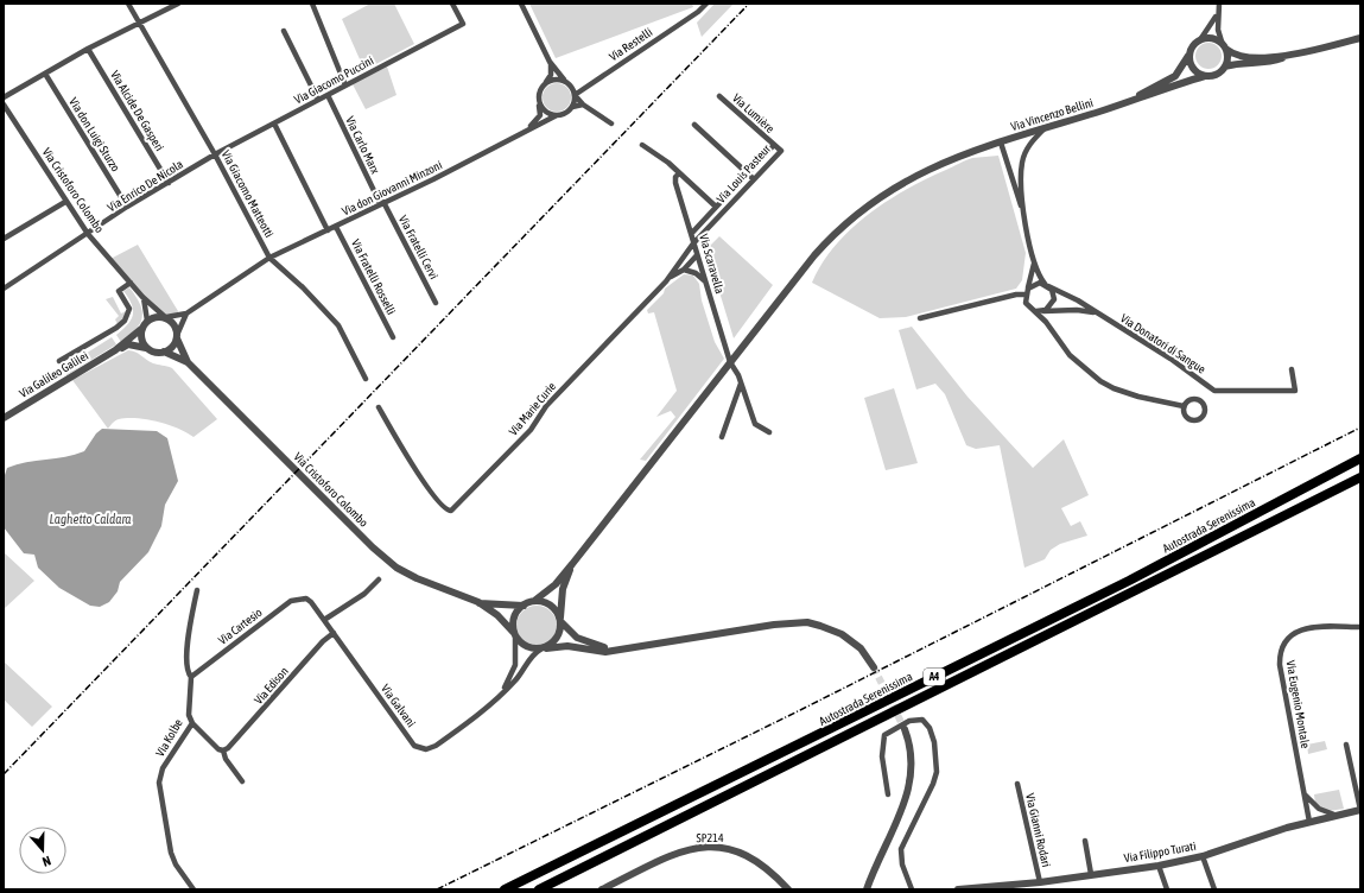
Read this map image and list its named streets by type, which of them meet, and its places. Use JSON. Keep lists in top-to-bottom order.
{
  "streets": {
    "highway": ["Autostrada Serenissima", "A4"],
    "street": [
      "Via Restelli",
      "Via Giacomo Puccini",
      "Via Alcide De Gasperi",
      "Via Lumière",
      "Via Vincenzo Bellini",
      "Via don Luigi Sturzo",
      "Via Carlo Marx",
      "Via Louis Pasteur",
      "Via Enrico De Nicola",
      "Via don Giovanni Minzoni",
      "Via Cristoforo Colombo",
      "Via Giacomo Matteotti",
      "Via Fratelli Cervi",
      "Via Scaravella",
      "Via Fratelli Rosselli",
      "Via Donatori di Sangue",
      "Via Galileo Galilei",
      "Via Marie Curie",
      "Via Cartesio",
      "Via Edison",
      "Via Eugenio Montale",
      "Via Galvani",
      "Via Kolbe",
      "Via Gianni Rodari",
      "SP214",
      "Via Filippo Turati"
    ]
  },
  "crossings": [
    ["Via Restelli", "Via don Giovanni Minzoni"],
    ["Via Giacomo Puccini", "Via Carlo Marx"],
    ["Via Giacomo Puccini", "Via Enrico De Nicola"],
    ["Via Giacomo Puccini", "Via Giacomo Matteotti"],
    ["Via Alcide De Gasperi", "Via Enrico De Nicola"],
    ["Via Lumière", "Via Louis Pasteur"],
    ["Via Vincenzo Bellini", "Via Cristoforo Colombo"],
    ["Via Vincenzo Bellini", "Via Scaravella"],
    ["Via Vincenzo Bellini", "Via Galvani"],
    ["Via don Luigi Sturzo", "Via Enrico De Nicola"],
    ["Via Carlo Marx", "Via don Giovanni Minzoni"],
    ["Via Carlo Marx", "Via Fratelli Cervi"],
    ["Via Louis Pasteur", "Via Scaravella"],
    ["Via Louis Pasteur", "Via Marie Curie"],
    ["Via Enrico De Nicola", "Via Cristoforo Colombo"],
    ["Via Enrico De Nicola", "Via Giacomo Matteotti"],
    ["Via don Giovanni Minzoni", "Via Giacomo Matteotti"],
    ["Via don Giovanni Minzoni", "Via Fratelli Cervi"],
    ["Via don Giovanni Minzoni", "Via Fratelli Rosselli"],
    ["Via Cristoforo Colombo", "Via Galileo Galilei"],
    ["Via Cristoforo Colombo", "Via Galvani"],
    ["Via Scaravella", "Via Marie Curie"],
    ["Via Cartesio", "Via Galvani"],
    ["Via Cartesio", "Via Kolbe"],
    ["Via Edison", "Via Galvani"],
    ["Via Eugenio Montale", "Via Filippo Turati"],
    ["Via Gianni Rodari", "Via Filippo Turati"]
  ],
  "water": ["Laghetto Caldara"],
  "north": "bottom"
}
